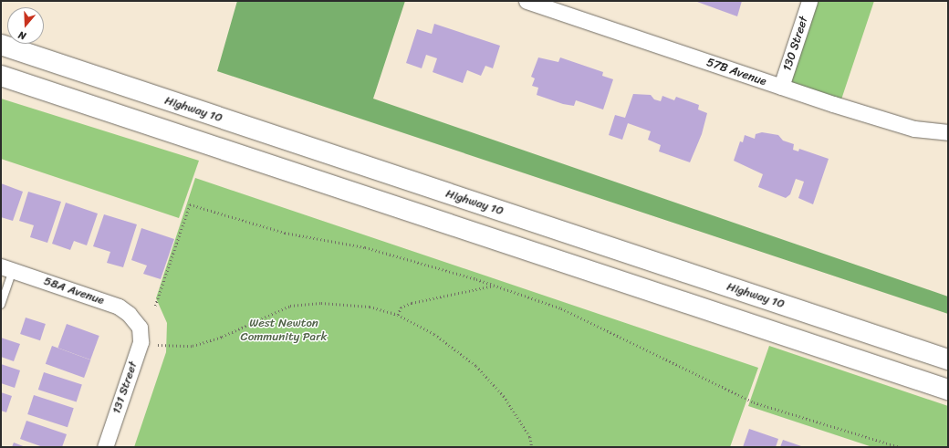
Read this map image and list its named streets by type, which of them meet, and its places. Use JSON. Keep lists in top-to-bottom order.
{
  "streets": {
    "highway": ["Highway 10"],
    "street": [
      "130 Street",
      "57B Avenue",
      "58A Avenue",
      "131 Street"
    ]
  },
  "crossings": [
    ["130 Street", "57B Avenue"],
    ["58A Avenue", "131 Street"]
  ],
  "parks": ["West Newton Community Park"],
  "north": "bottom"
}
